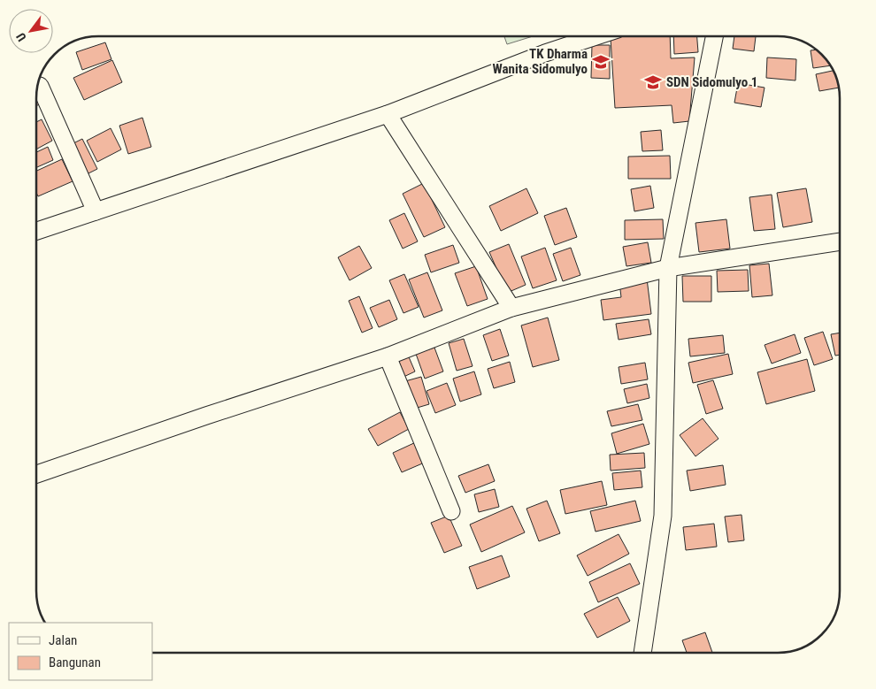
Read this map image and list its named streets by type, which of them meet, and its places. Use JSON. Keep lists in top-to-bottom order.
{
  "places": {
    "school or university": ["TK Dharma Wanita Sidomulyo", "SDN Sidomulyo 1"]
  },
  "legend": ["Jalan", "Bangunan"],
  "north": "bottom left"
}
